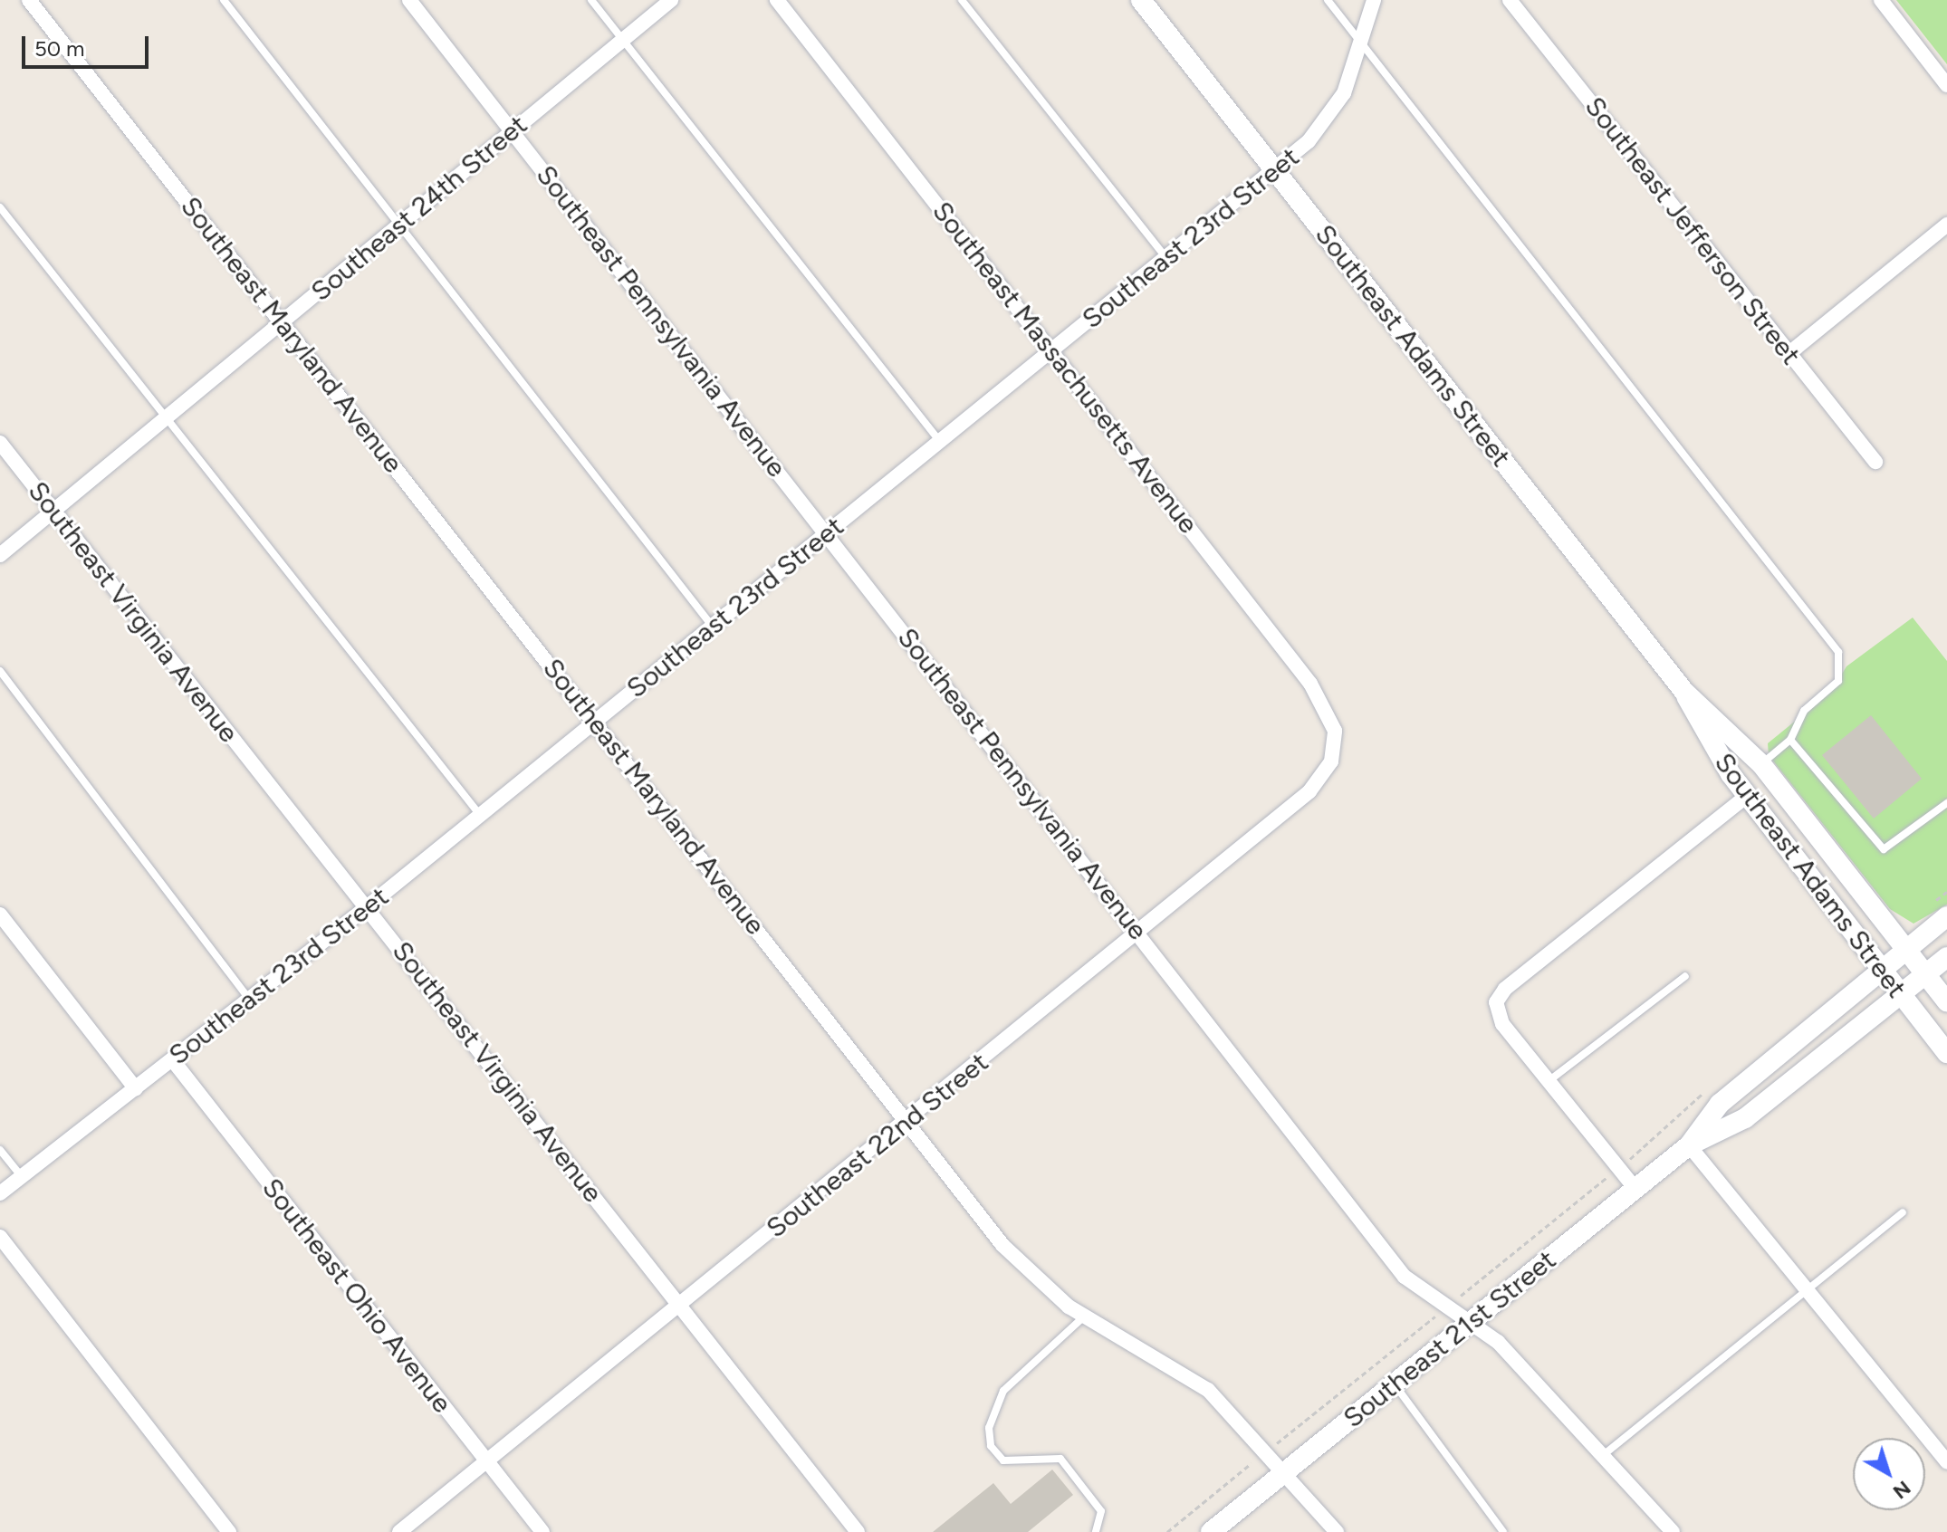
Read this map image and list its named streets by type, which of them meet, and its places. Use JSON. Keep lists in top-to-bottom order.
{
  "streets": {
    "main road": ["Southeast Adams Street", "Southeast 21st Street"],
    "street": [
      "Southeast 24th Street",
      "Southeast Jefferson Street",
      "Southeast 23rd Street",
      "Southeast Pennsylvania Avenue",
      "Southeast Maryland Avenue",
      "Southeast Massachusetts Avenue",
      "Southeast Virginia Avenue",
      "Southeast 22nd Street",
      "Southeast Ohio Avenue"
    ]
  },
  "crossings": [
    ["Southeast 24th Street", "Southeast Pennsylvania Avenue"],
    ["Southeast 24th Street", "Southeast Maryland Avenue"],
    ["Southeast 24th Street", "Southeast Virginia Avenue"],
    ["Southeast 23rd Street", "Southeast Pennsylvania Avenue"],
    ["Southeast 23rd Street", "Southeast Maryland Avenue"],
    ["Southeast 23rd Street", "Southeast Adams Street"],
    ["Southeast 23rd Street", "Southeast Massachusetts Avenue"],
    ["Southeast 23rd Street", "Southeast Virginia Avenue"],
    ["Southeast 23rd Street", "Southeast Ohio Avenue"],
    ["Southeast Pennsylvania Avenue", "Southeast 22nd Street"],
    ["Southeast Pennsylvania Avenue", "Southeast 21st Street"],
    ["Southeast Maryland Avenue", "Southeast 22nd Street"],
    ["Southeast Maryland Avenue", "Southeast 21st Street"],
    ["Southeast Adams Street", "Southeast 21st Street"],
    ["Southeast Massachusetts Avenue", "Southeast 22nd Street"],
    ["Southeast Virginia Avenue", "Southeast 22nd Street"],
    ["Southeast 22nd Street", "Southeast Ohio Avenue"]
  ],
  "scale_bar": "50 m",
  "north": "bottom right"
}
